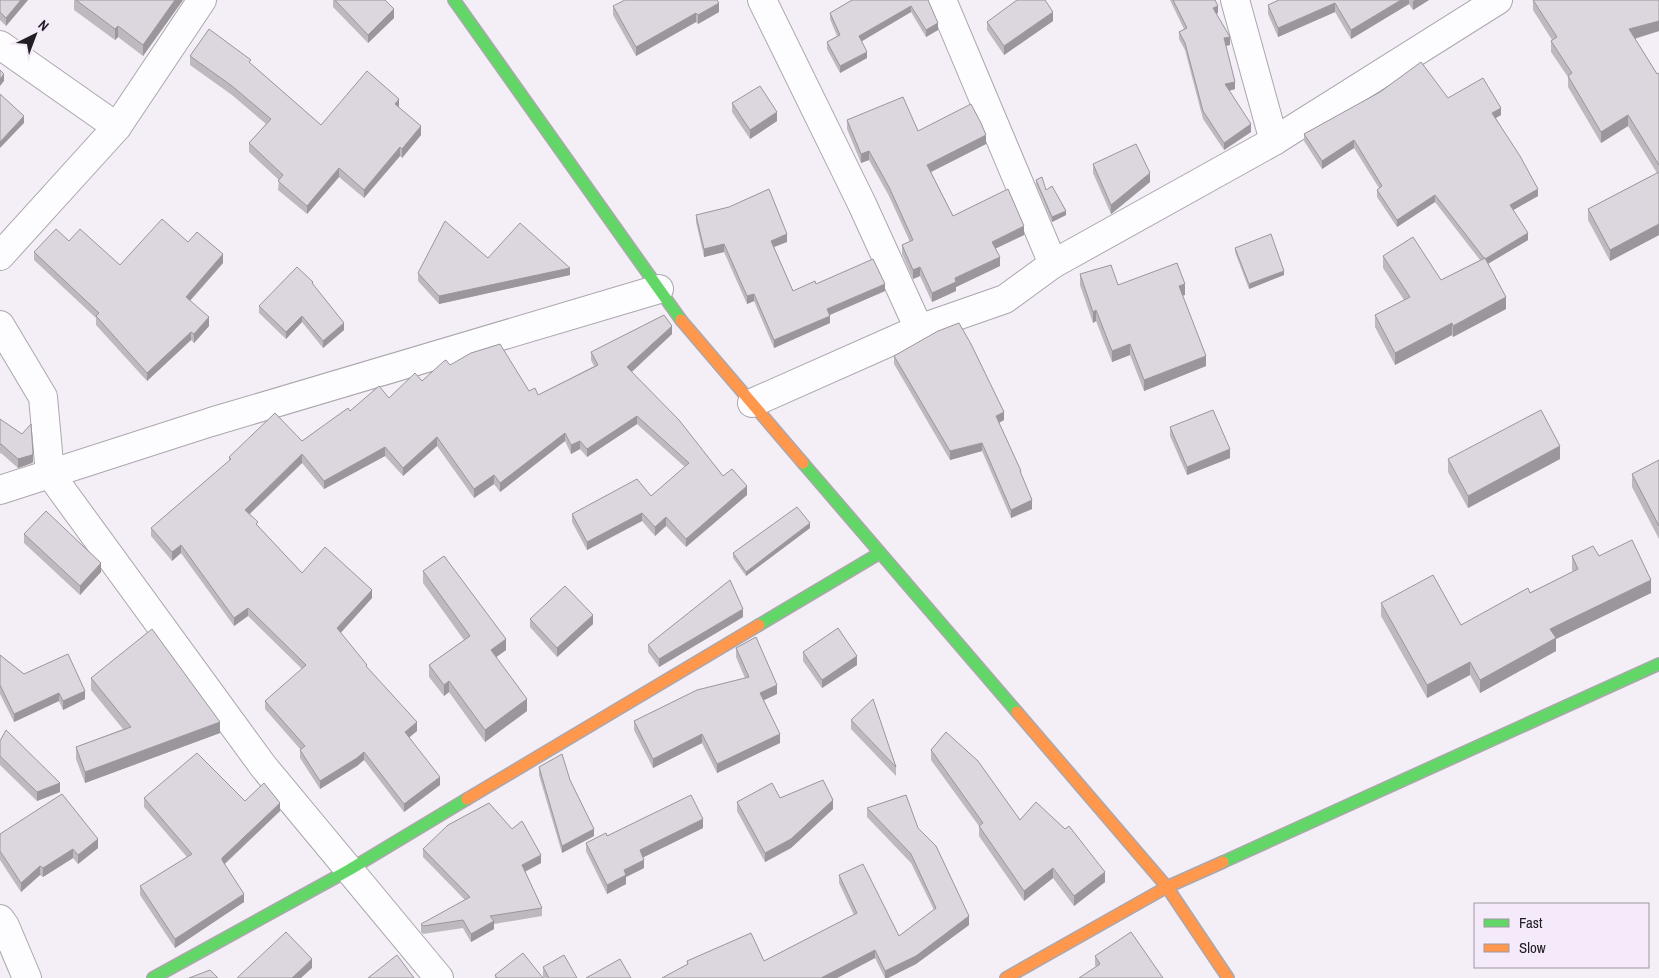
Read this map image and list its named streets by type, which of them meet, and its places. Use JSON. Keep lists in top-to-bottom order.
{
  "legend": ["Fast", "Slow"],
  "north": "top right"
}
